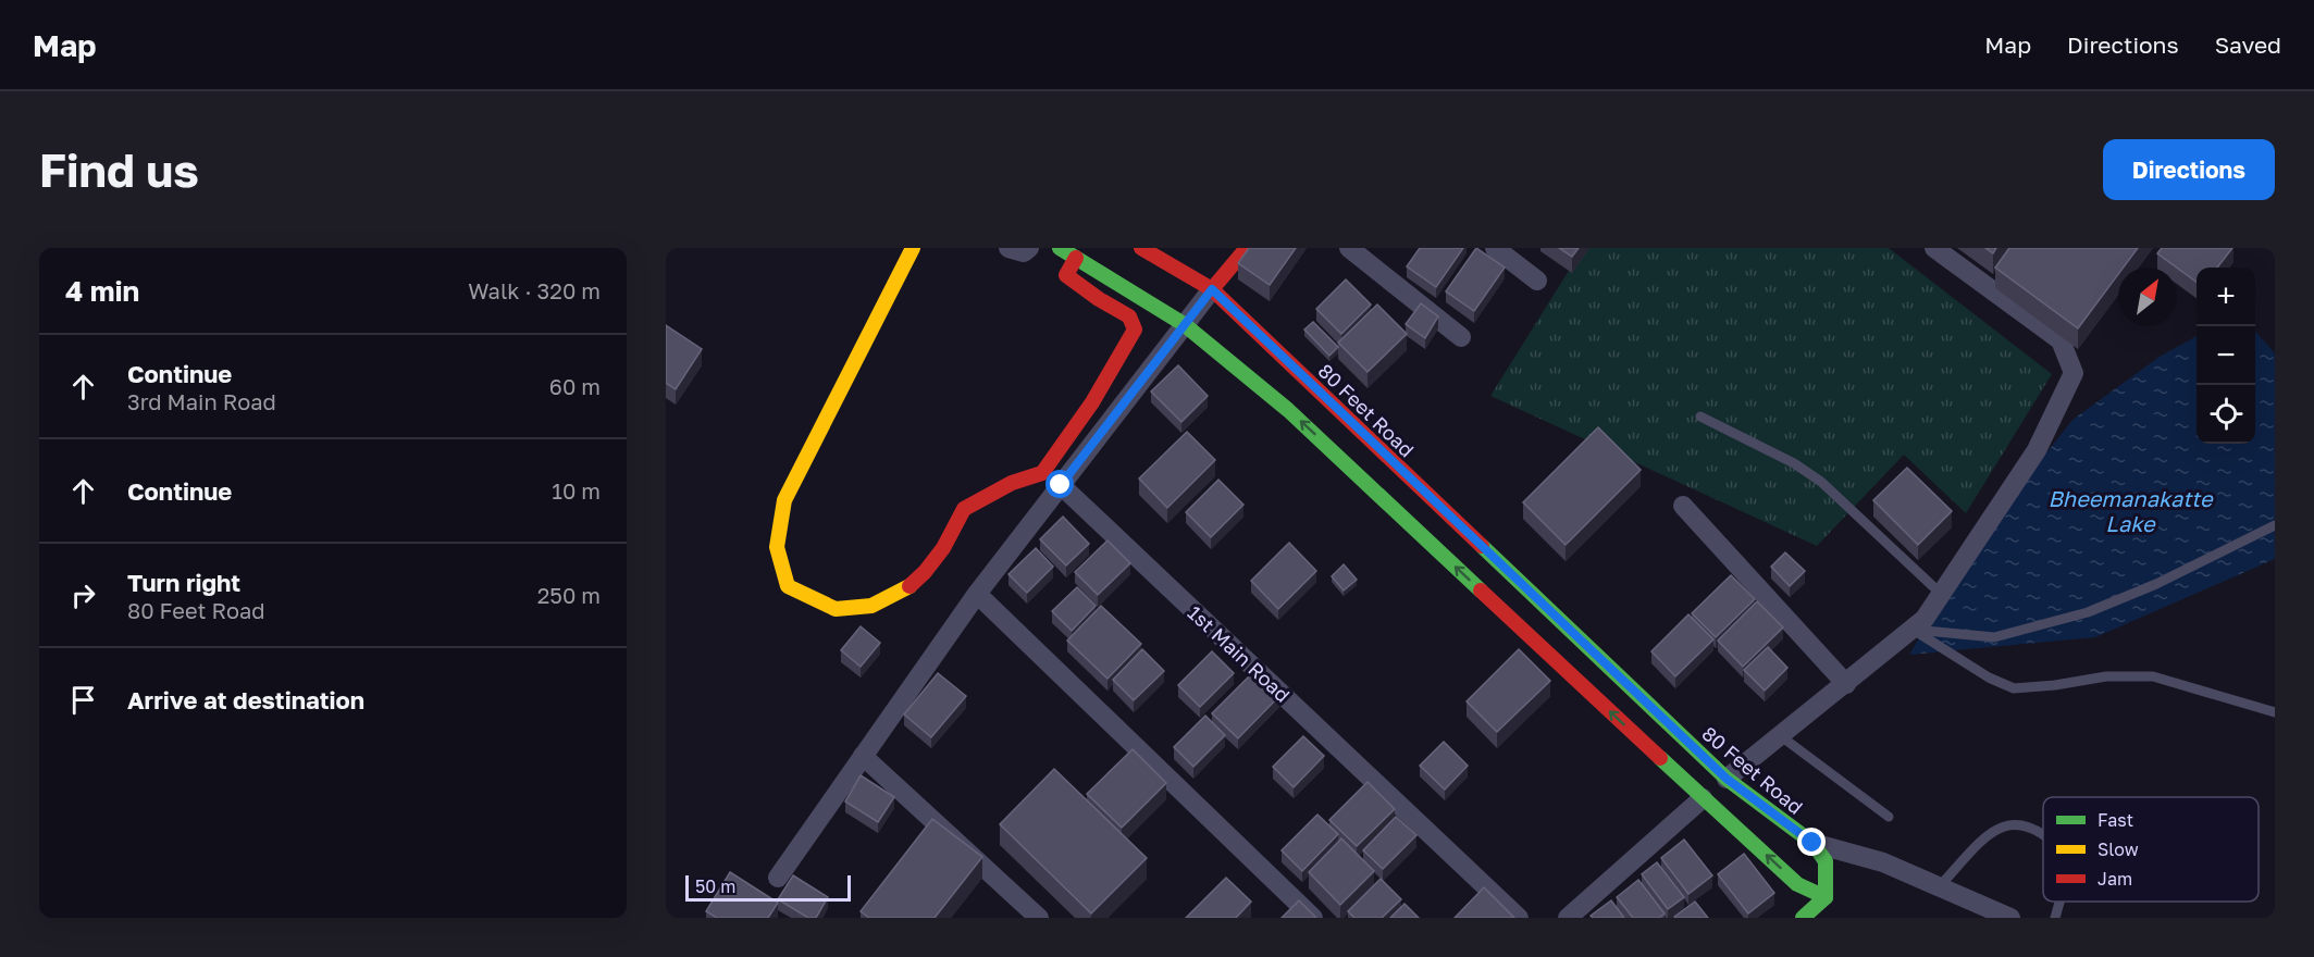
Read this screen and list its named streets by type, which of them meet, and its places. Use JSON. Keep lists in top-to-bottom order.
{
  "streets": {
    "main road": ["80 Feet Road"],
    "street": ["1st Main Road"]
  },
  "water": ["Bheemanakatte Lake"],
  "legend": ["Fast", "Slow", "Jam"],
  "scale_bar": "50 m",
  "north": "top right",
  "page": {
    "header": "Map",
    "nav": ["Map", "Directions", "Saved"],
    "buttons": "Directions",
    "title": "Find us",
    "heading": ["4 min", "Walk · 320 m"],
    "map_buttons": ["+", "−"],
    "list": [
      ["Continue", "3rd Main Road", "60 m"],
      ["Continue", "10 m"],
      ["Turn right", "80 Feet Road", "250 m"],
      "Arrive at destination"
    ],
    "scale": "50 m"
  }
}
